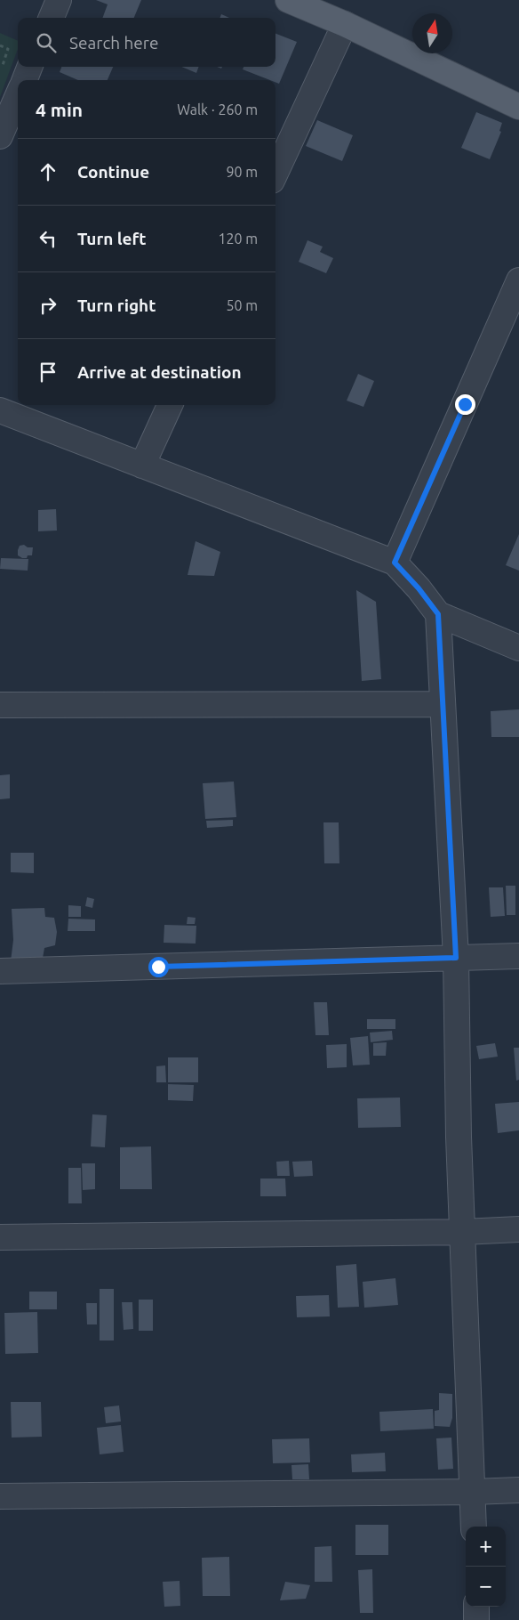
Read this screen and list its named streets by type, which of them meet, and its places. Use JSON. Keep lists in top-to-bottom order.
{
  "north": "top",
  "page": {
    "search": "Search here",
    "heading": ["4 min", "Walk · 260 m"],
    "list": [
      ["Continue", "90 m"],
      ["Turn left", "120 m"],
      ["Turn right", "50 m"],
      "Arrive at destination"
    ],
    "map_buttons": ["+", "−"]
  }
}
